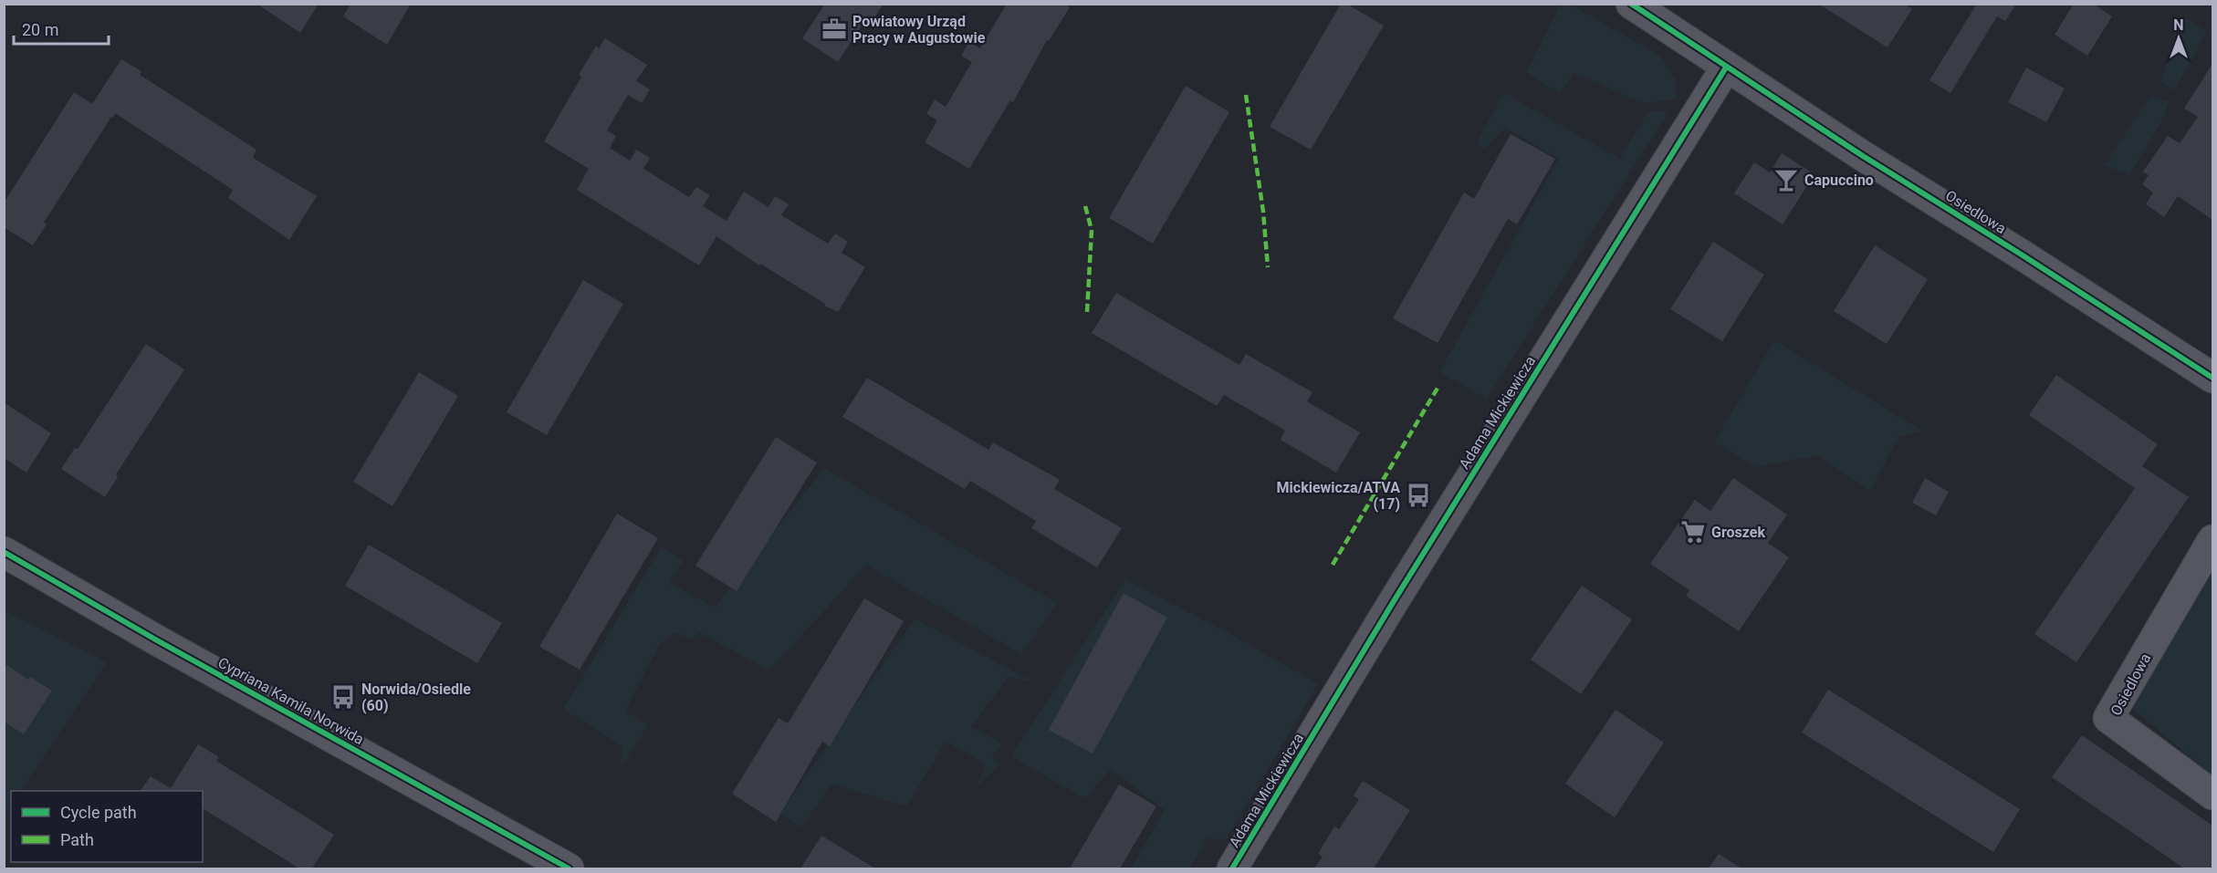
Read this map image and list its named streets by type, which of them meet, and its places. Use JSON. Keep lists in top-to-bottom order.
{
  "streets": {
    "street": ["Osiedlowa", "Adama Mickiewicza", "Cypriana Kamila Norwida"]
  },
  "crossings": [
    ["Osiedlowa", "Adama Mickiewicza"]
  ],
  "places": {
    "office": ["Powiatowy Urząd Pracy w Augustowie"],
    "bar": ["Capuccino"],
    "bus stop": ["Mickiewicza/ATVA (17)", "Norwida/Osiedle (60)"],
    "supermarket": ["Groszek"]
  },
  "legend": ["Cycle path", "Path"],
  "scale_bar": "20 m",
  "north": "top"
}
